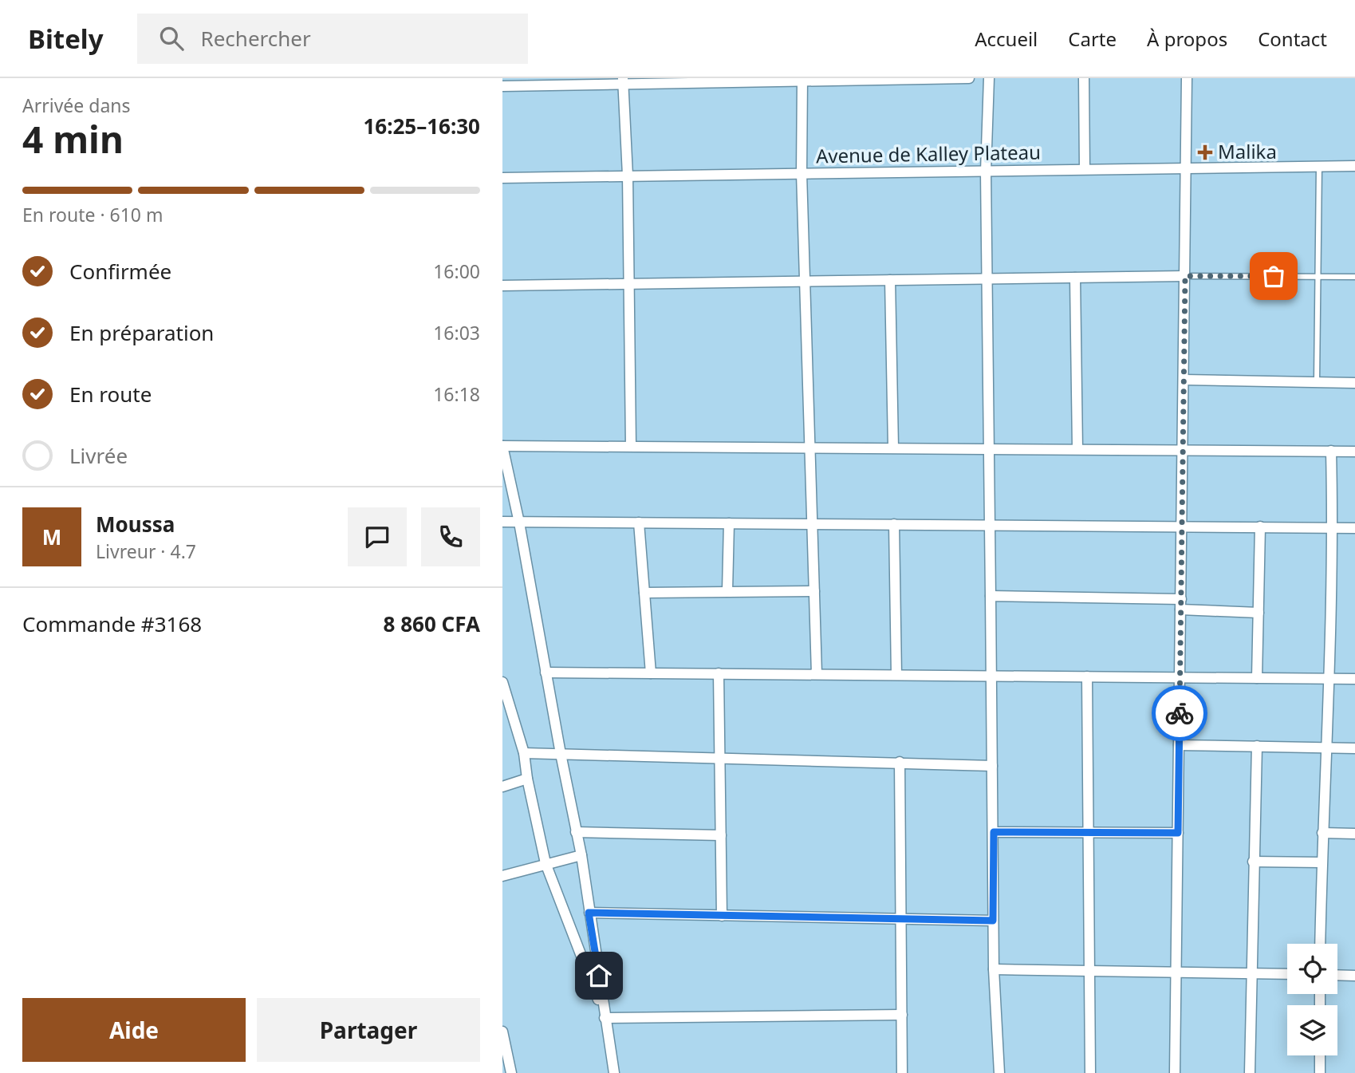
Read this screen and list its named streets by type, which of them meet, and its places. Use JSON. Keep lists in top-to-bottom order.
{
  "streets": {
    "street": ["Avenue de Kalley Plateau"]
  },
  "places": {
    "health": ["Malika"]
  },
  "page": {
    "header": "Bitely",
    "search": "Rechercher",
    "nav": [
      "Accueil",
      "Carte",
      "À propos",
      "Contact"
    ],
    "heading": ["4 min", "Arrivée dans", "16:25–16:30"],
    "panel": [
      "Moussa",
      "Livreur · 4.7",
      "Commande #3168",
      "8 860 CFA"
    ],
    "bar": "En route · 610 m",
    "list": [
      ["Confirmée", "16:00"],
      ["En préparation", "16:03"],
      ["En route", "16:18"],
      "Livrée"
    ],
    "round": "M",
    "buttons": ["Aide", "Partager"]
  }
}
